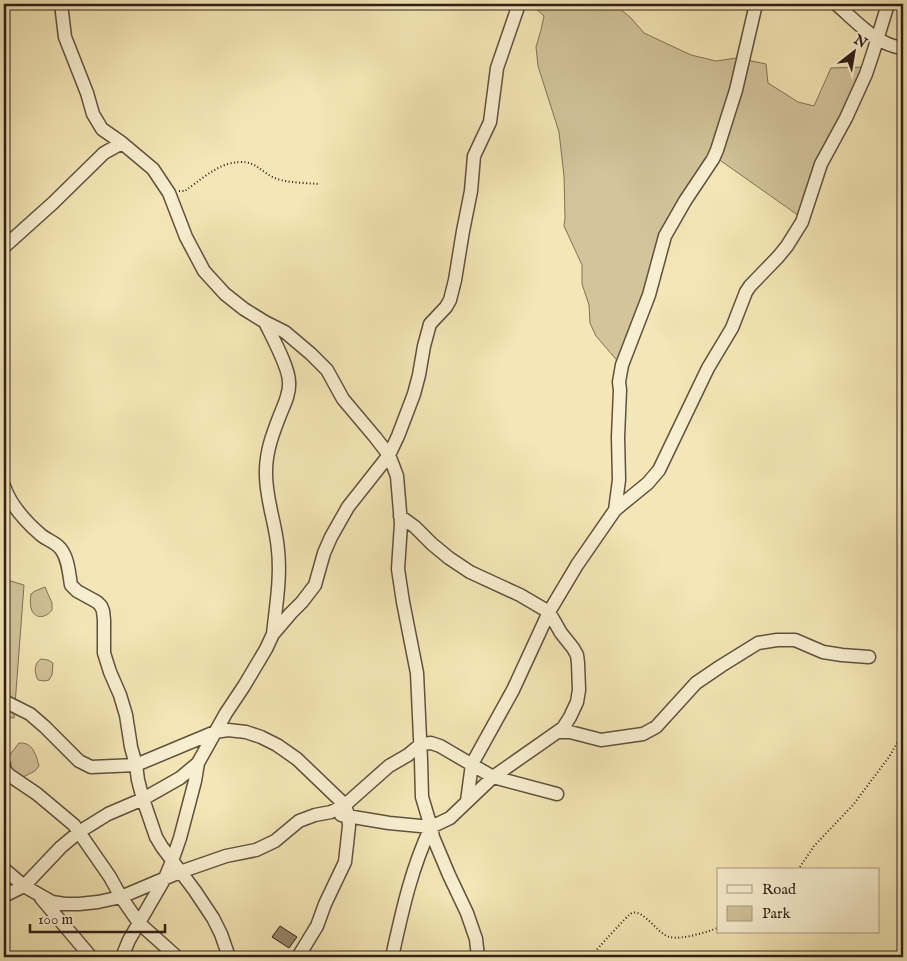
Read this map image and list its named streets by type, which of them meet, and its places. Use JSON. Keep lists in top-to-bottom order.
{
  "legend": ["Road", "Park"],
  "scale_bar": "100 m",
  "north": "top right"
}
